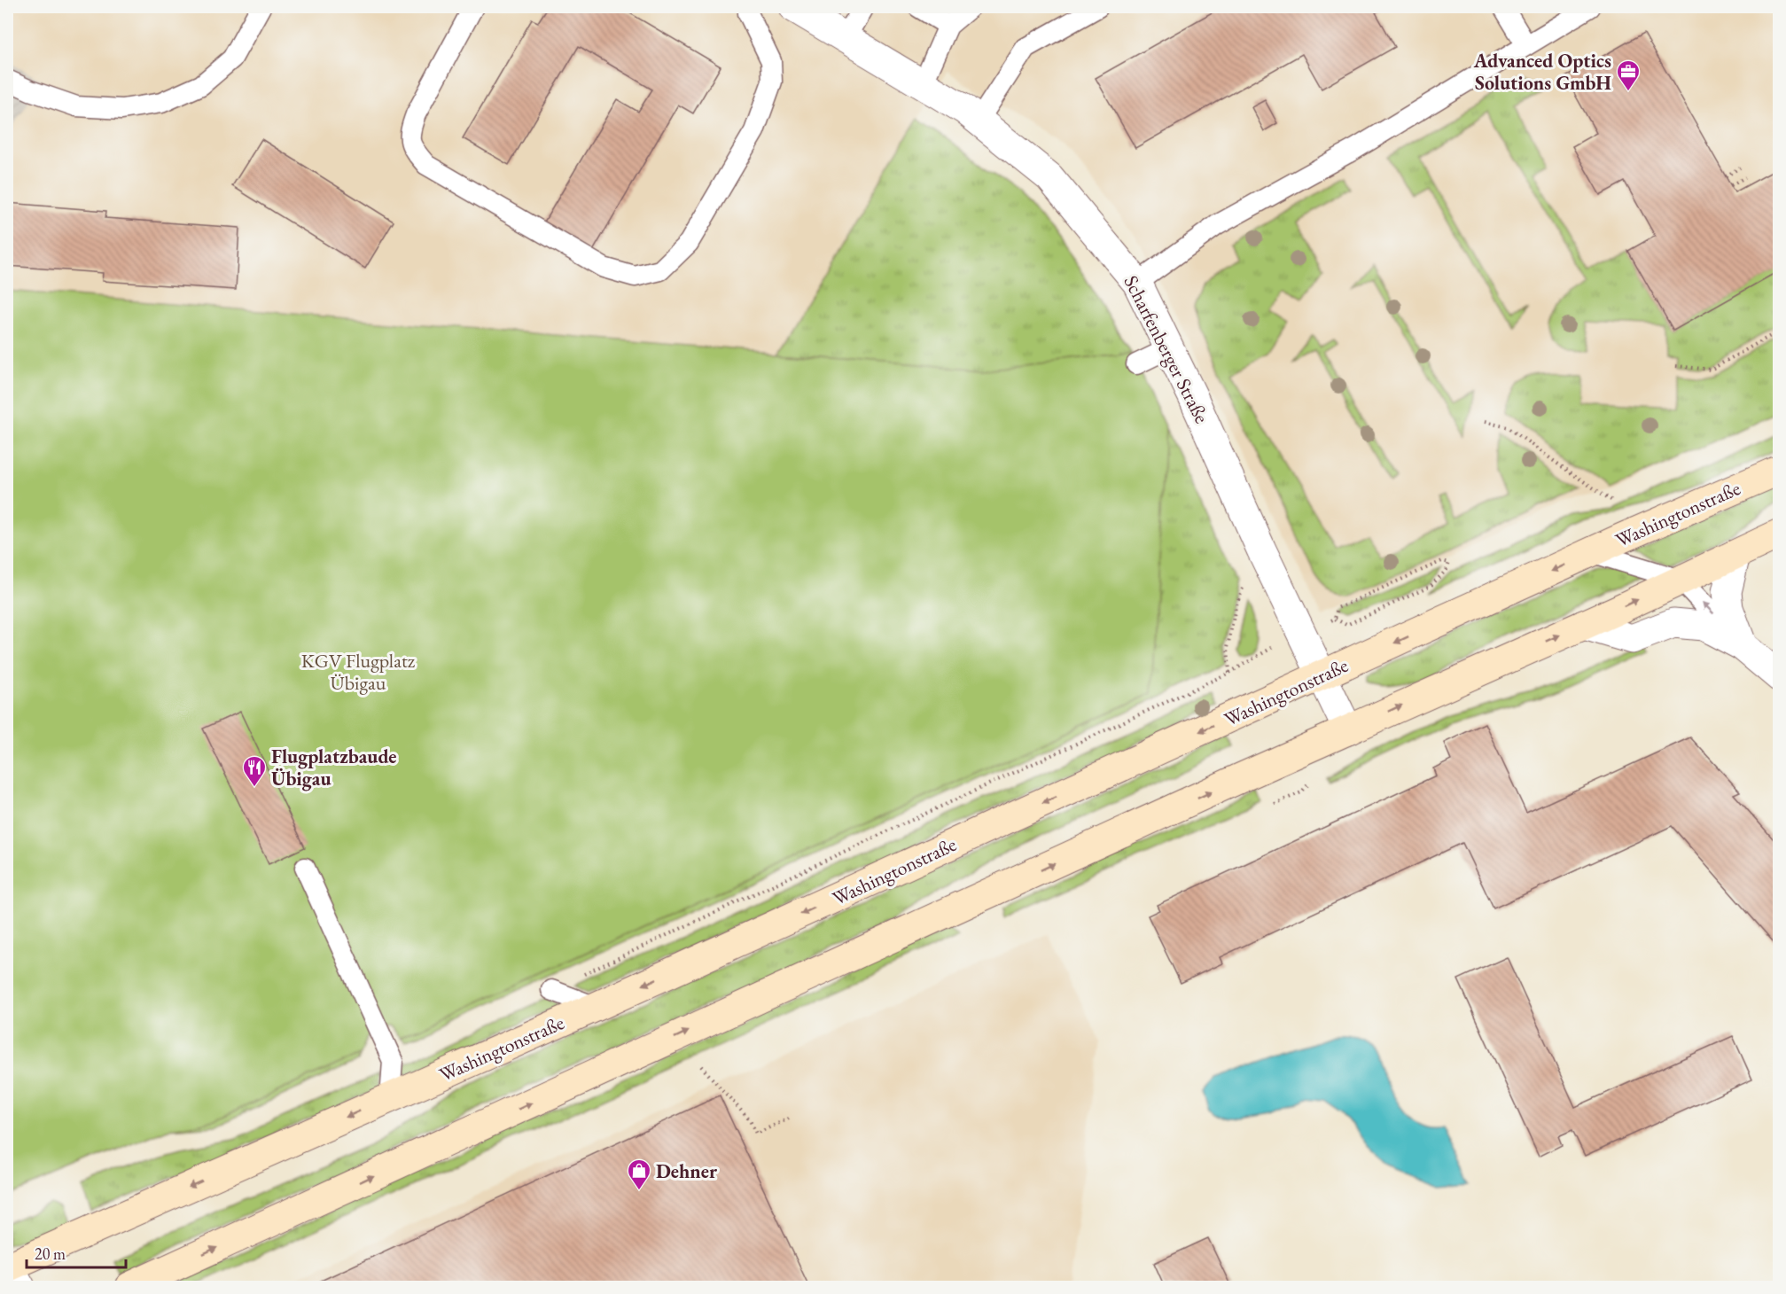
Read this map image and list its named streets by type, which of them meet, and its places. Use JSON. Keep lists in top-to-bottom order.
{
  "streets": {
    "main road": ["Washingtonstraße"],
    "street": ["Scharfenberger Straße"]
  },
  "crossings": [
    ["Scharfenberger Straße", "Washingtonstraße"]
  ],
  "parks": ["KGV Flugplatz Übigau"],
  "places": {
    "office": ["Advanced Optics Solutions GmbH"],
    "restaurant": ["Flugplatzbaude Übigau"],
    "shop": ["Dehner"]
  },
  "scale_bar": "20 m"
}
